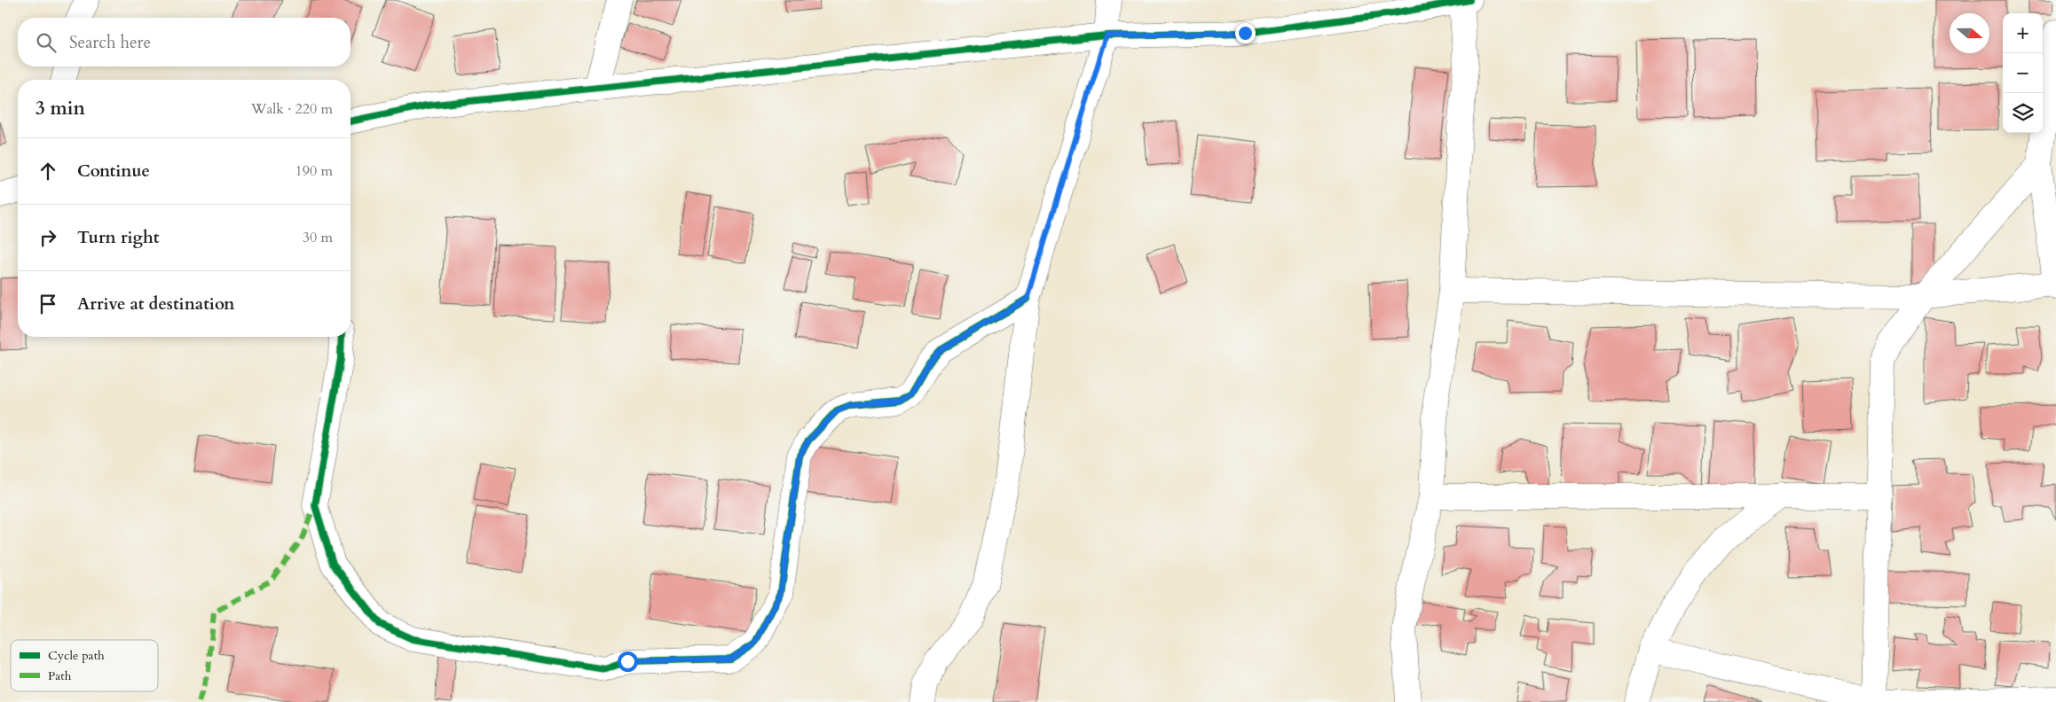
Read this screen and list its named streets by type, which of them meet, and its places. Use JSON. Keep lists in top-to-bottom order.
{
  "legend": ["Cycle path", "Path"],
  "north": "right",
  "page": {
    "map_buttons": ["+", "−"],
    "search": "Search here",
    "heading": ["3 min", "Walk · 220 m"],
    "list": [
      ["Continue", "190 m"],
      ["Turn right", "30 m"],
      "Arrive at destination"
    ]
  }
}
